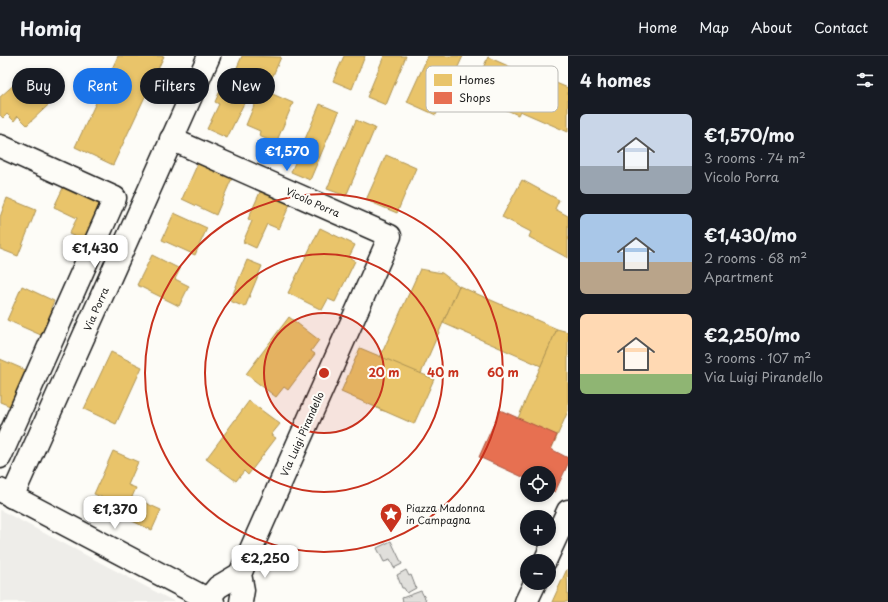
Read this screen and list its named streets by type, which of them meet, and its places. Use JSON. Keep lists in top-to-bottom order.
{
  "streets": {
    "street": ["Vicolo Porra", "Via Porra", "Via Luigi Pirandello"]
  },
  "crossings": [
    ["Vicolo Porra", "Via Porra"],
    ["Vicolo Porra", "Via Luigi Pirandello"]
  ],
  "places": {
    "place": ["Piazza Madonna in Campagna"]
  },
  "legend": ["Homes", "Shops"],
  "page": {
    "header": "Homiq",
    "nav": [
      "Home",
      "Map",
      "About",
      "Contact"
    ],
    "heading": "4 homes",
    "chip": [
      "Buy",
      "Rent",
      "Filters",
      "New"
    ],
    "list": [
      {
        "name": "€1,570/mo",
        "note": "3 rooms · 74 m² · Vicolo Porra"
      },
      {
        "name": "€1,430/mo",
        "note": "2 rooms · 68 m² · Apartment"
      },
      {
        "name": "€2,250/mo",
        "note": "3 rooms · 107 m² · Via Luigi Pirandello"
      }
    ],
    "price": [
      "€1,570",
      "€1,430",
      "€1,370",
      "€2,250"
    ],
    "map_buttons": ["+", "−"]
  },
  "rings": ["20 m", "40 m", "60 m"]
}
